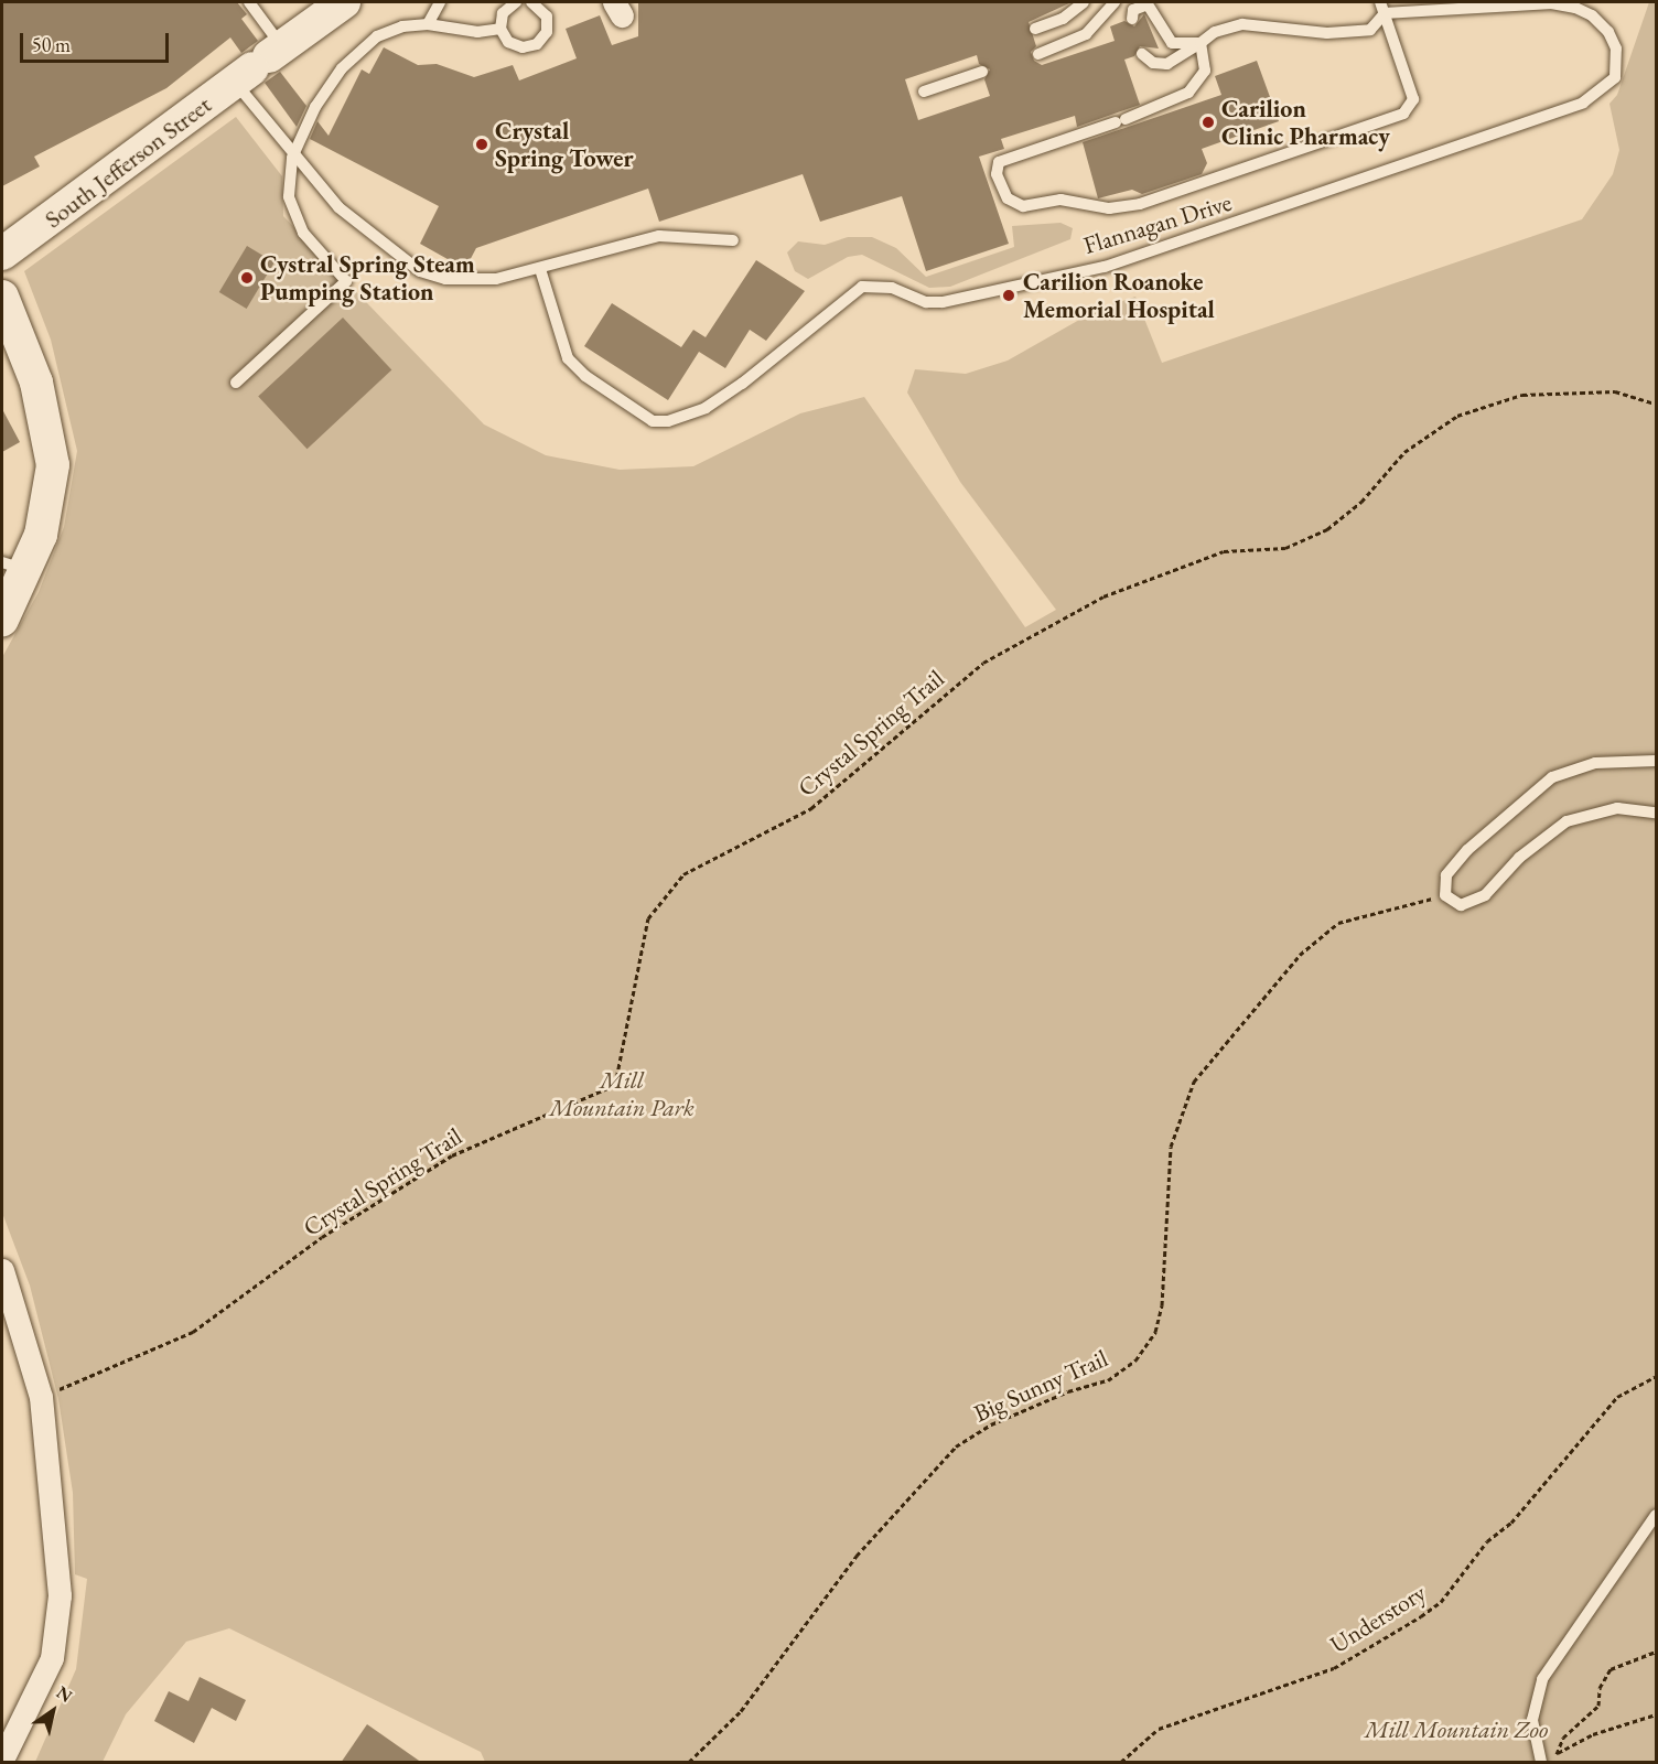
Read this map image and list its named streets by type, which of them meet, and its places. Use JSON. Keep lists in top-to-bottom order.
{
  "streets": {
    "main road": ["South Jefferson Street"],
    "lane": ["Flannagan Drive"],
    "path": ["Crystal Spring Trail", "Big Sunny Trail", "Understory"]
  },
  "parks": ["Mill Mountain Park", "Mill Mountain Zoo"],
  "places": [
    "Carilion Clinic Pharmacy",
    "Crystal Spring Tower",
    "Cystral Spring Steam Pumping Station",
    "Carilion Roanoke Memorial Hospital"
  ],
  "scale_bar": "50 m",
  "north": "top right"
}
